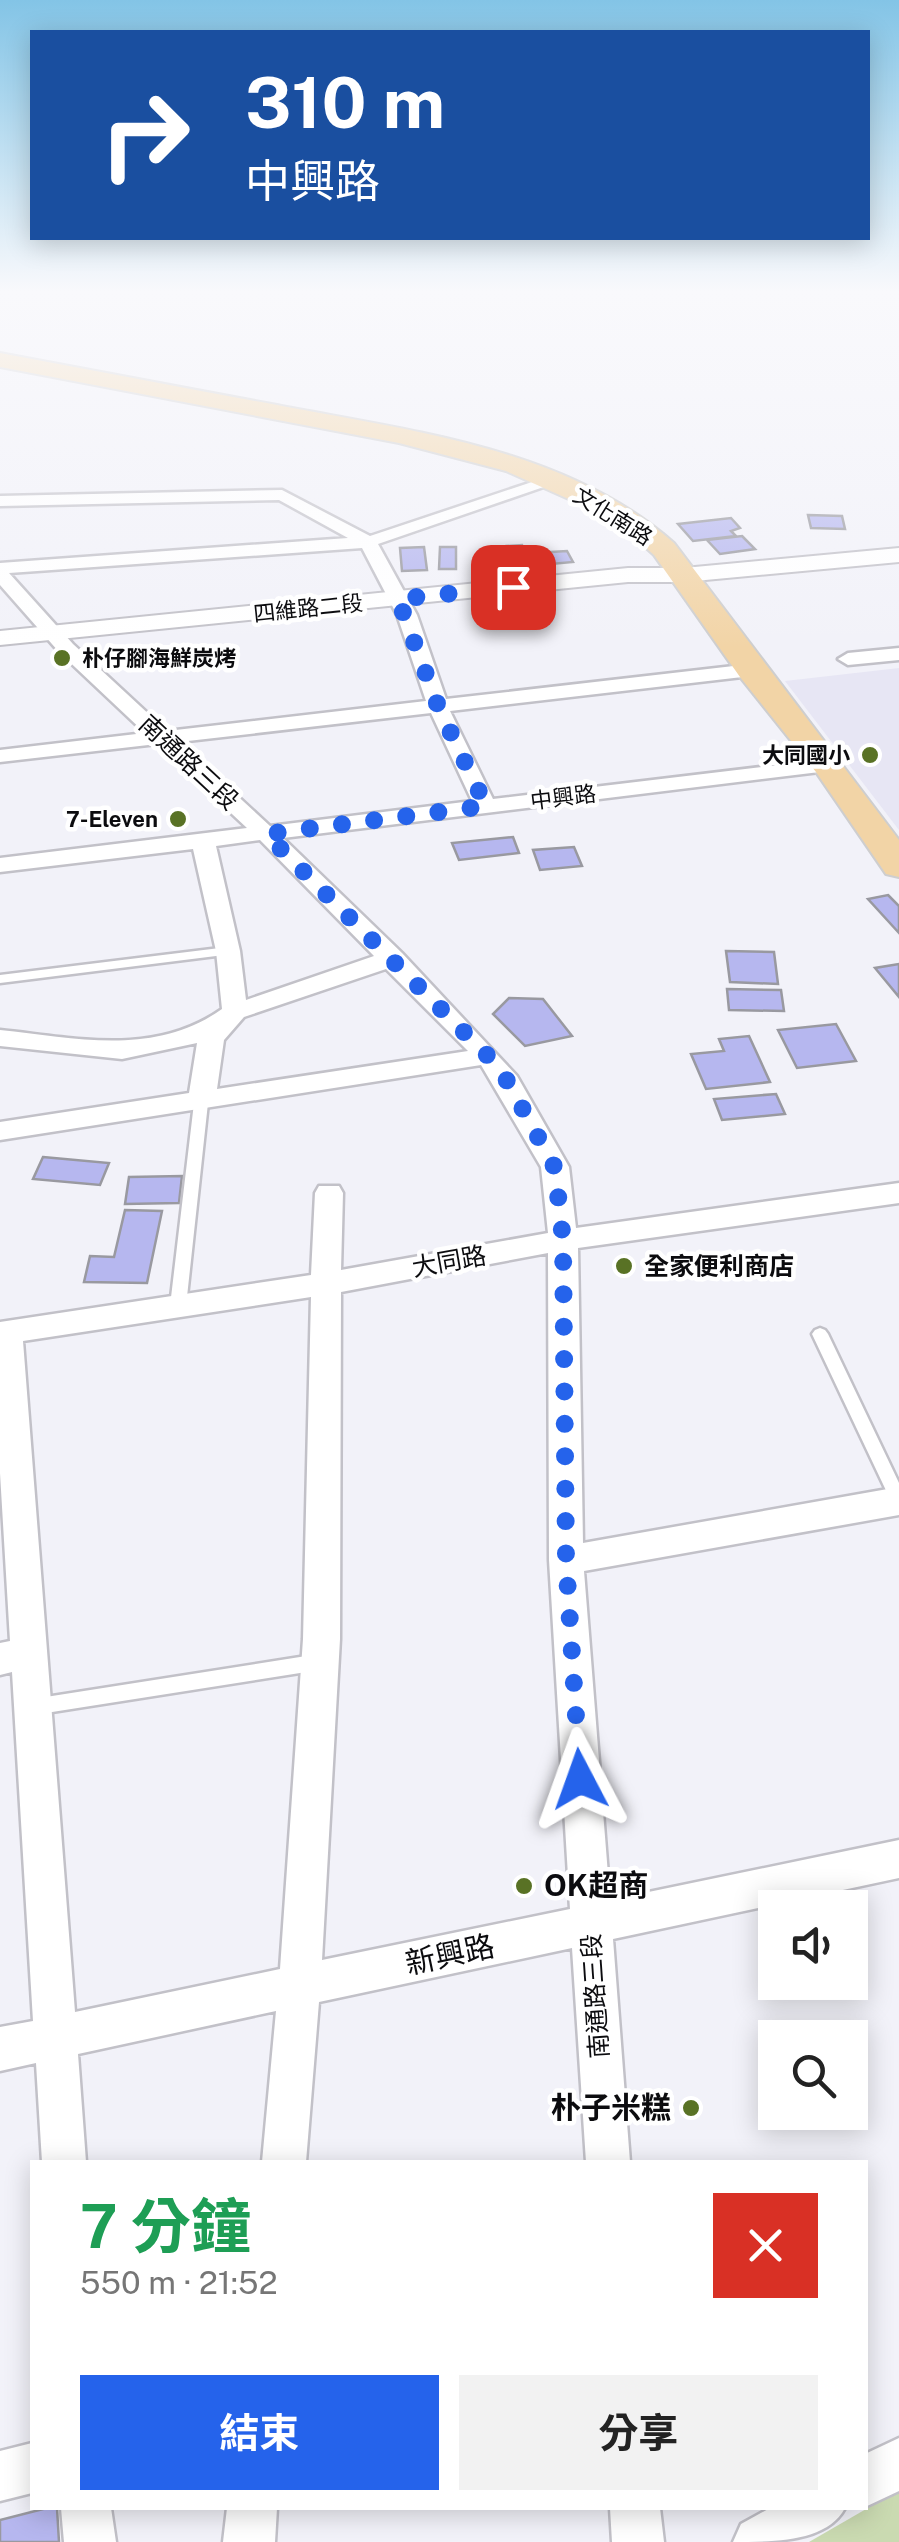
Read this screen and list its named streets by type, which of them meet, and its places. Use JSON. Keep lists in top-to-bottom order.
{
  "streets": {
    "main road": ["文化南路"],
    "street": [
      "四維路二段",
      "南通路三段",
      "中興路",
      "大同路",
      "新興路"
    ]
  },
  "crossings": [
    ["文化南路", "四維路二段"],
    ["文化南路", "中興路"],
    ["四維路二段", "南通路三段"],
    ["南通路三段", "中興路"],
    ["南通路三段", "大同路"],
    ["南通路三段", "新興路"]
  ],
  "places": [
    "朴仔腳海鮮炭烤",
    "大同國小",
    "7-Eleven",
    "全家便利商店",
    "OK超商",
    "朴子米糕"
  ],
  "page": {
    "turn": ["310 m", "中興路"],
    "heading": ["7 分鐘", "550 m · 21:52"],
    "buttons": ["結束", "分享"]
  }
}
